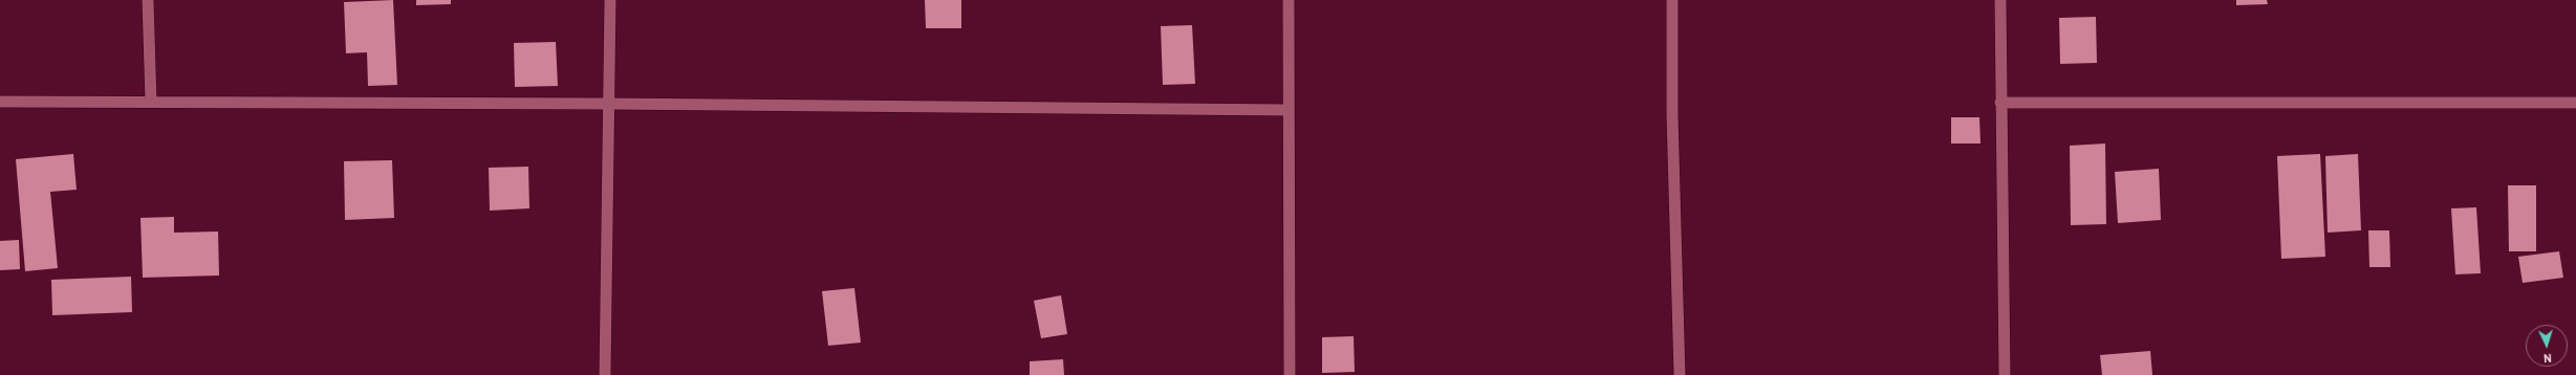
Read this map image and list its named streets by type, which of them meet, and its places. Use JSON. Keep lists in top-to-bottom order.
{
  "north": "bottom"
}
